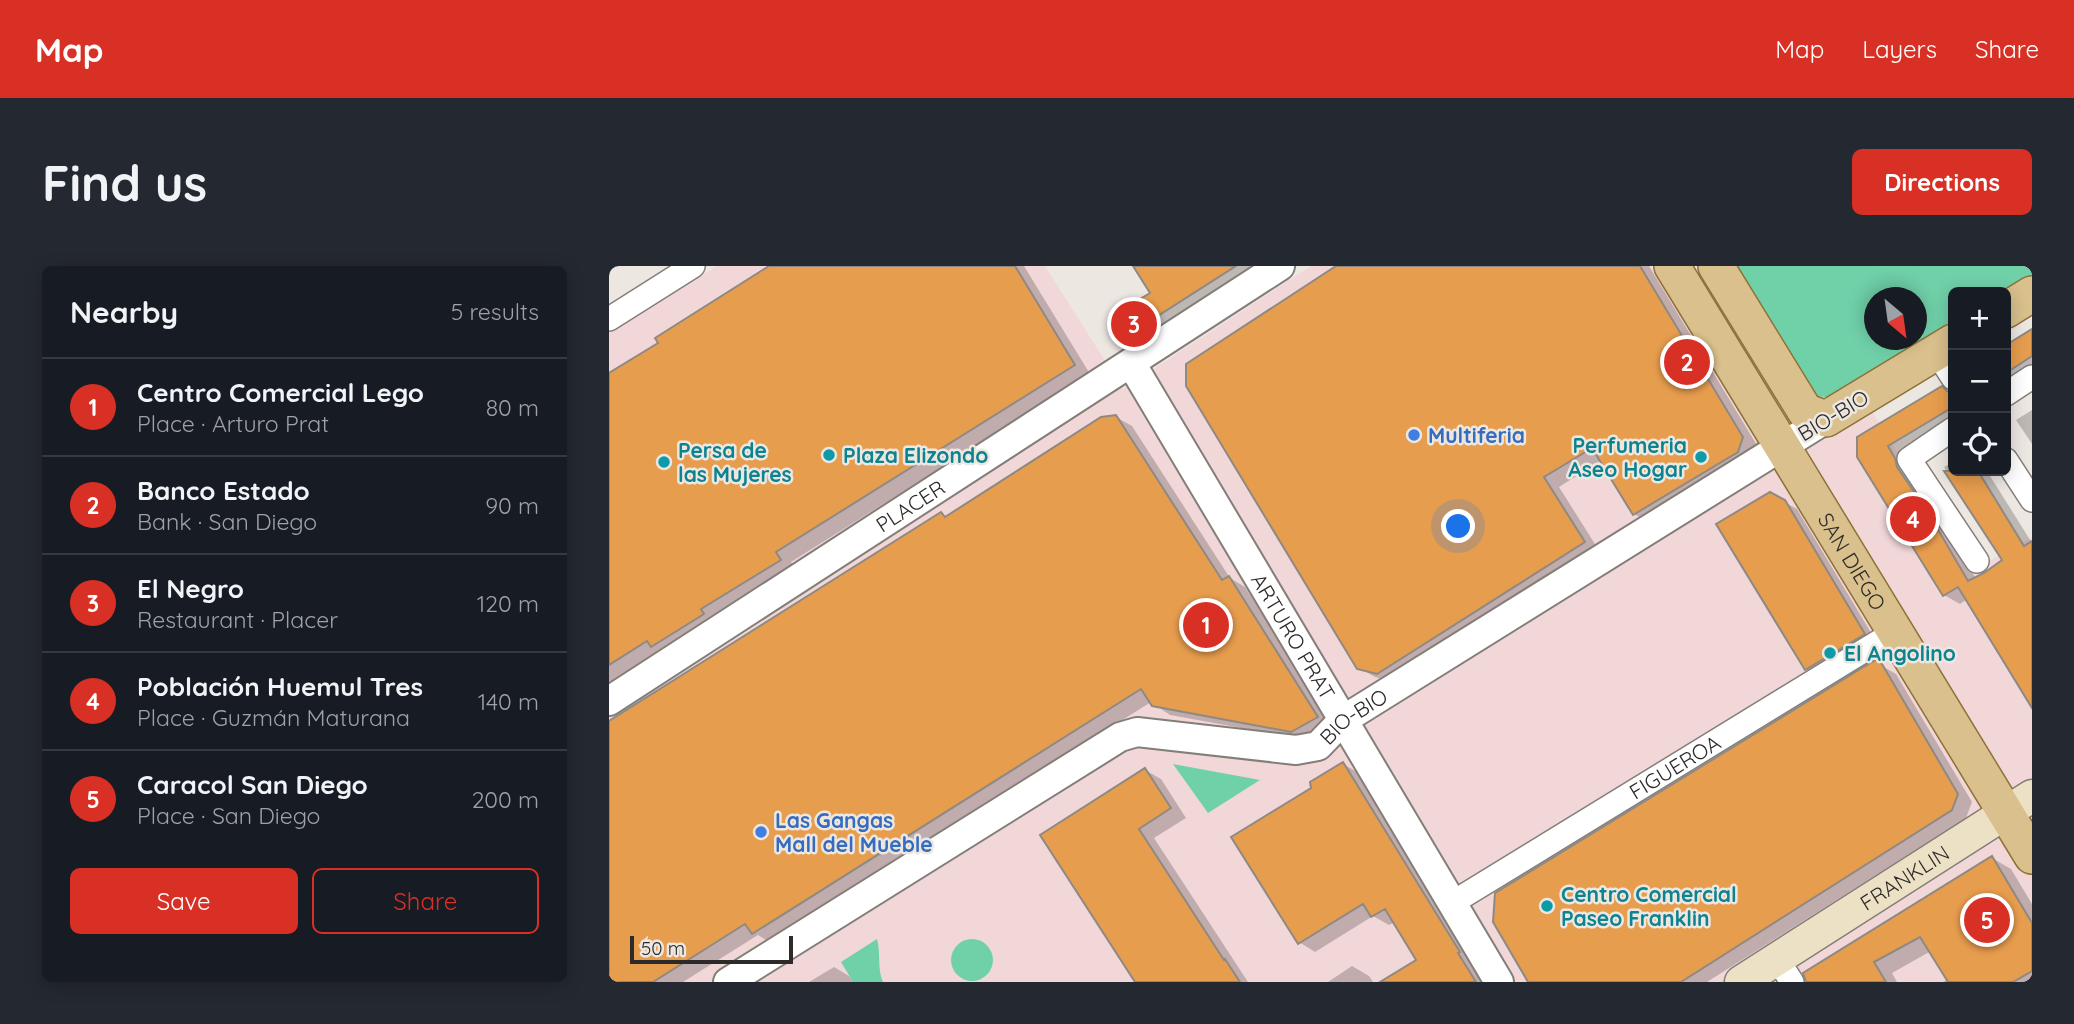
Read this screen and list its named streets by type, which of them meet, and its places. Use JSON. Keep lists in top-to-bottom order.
{
  "streets": {
    "main road": ["BIO-BIO", "SAN DIEGO", "FRANKLIN"],
    "street": ["PLACER", "ARTURO PRAT", "FIGUEROA"]
  },
  "crossings": [
    ["BIO-BIO", "SAN DIEGO"],
    ["BIO-BIO", "ARTURO PRAT"],
    ["PLACER", "ARTURO PRAT"],
    ["SAN DIEGO", "FIGUEROA"],
    ["SAN DIEGO", "FRANKLIN"],
    ["ARTURO PRAT", "FIGUEROA"]
  ],
  "places": [
    "Multiferia",
    "Plaza Elizondo",
    "Perfumeria Aseo Hogar",
    "Persa de las Mujeres",
    "El Angolino",
    "Las Gangas Mall del Mueble",
    "Centro Comercial Paseo Franklin"
  ],
  "scale_bar": "50 m",
  "north": "bottom right",
  "page": {
    "header": "Map",
    "nav": ["Map", "Layers", "Share"],
    "buttons": [
      "Directions",
      ["Save", "Share"]
    ],
    "title": "Find us",
    "heading": ["Nearby", "5 results"],
    "map_buttons": ["+", "−"],
    "pins": [
      "3",
      "2",
      "4",
      "1",
      "5"
    ],
    "list": [
      {
        "mark": "1",
        "name": "Centro Comercial Lego",
        "note": "Place · Arturo Prat",
        "value": "80 m"
      },
      {
        "mark": "2",
        "name": "Banco Estado",
        "note": "Bank · San Diego",
        "value": "90 m"
      },
      {
        "mark": "3",
        "name": "El Negro",
        "note": "Restaurant · Placer",
        "value": "120 m"
      },
      {
        "mark": "4",
        "name": "Población Huemul Tres",
        "note": "Place · Guzmán Maturana",
        "value": "140 m"
      },
      {
        "mark": "5",
        "name": "Caracol San Diego",
        "note": "Place · San Diego",
        "value": "200 m"
      }
    ],
    "scale": "50 m"
  }
}
